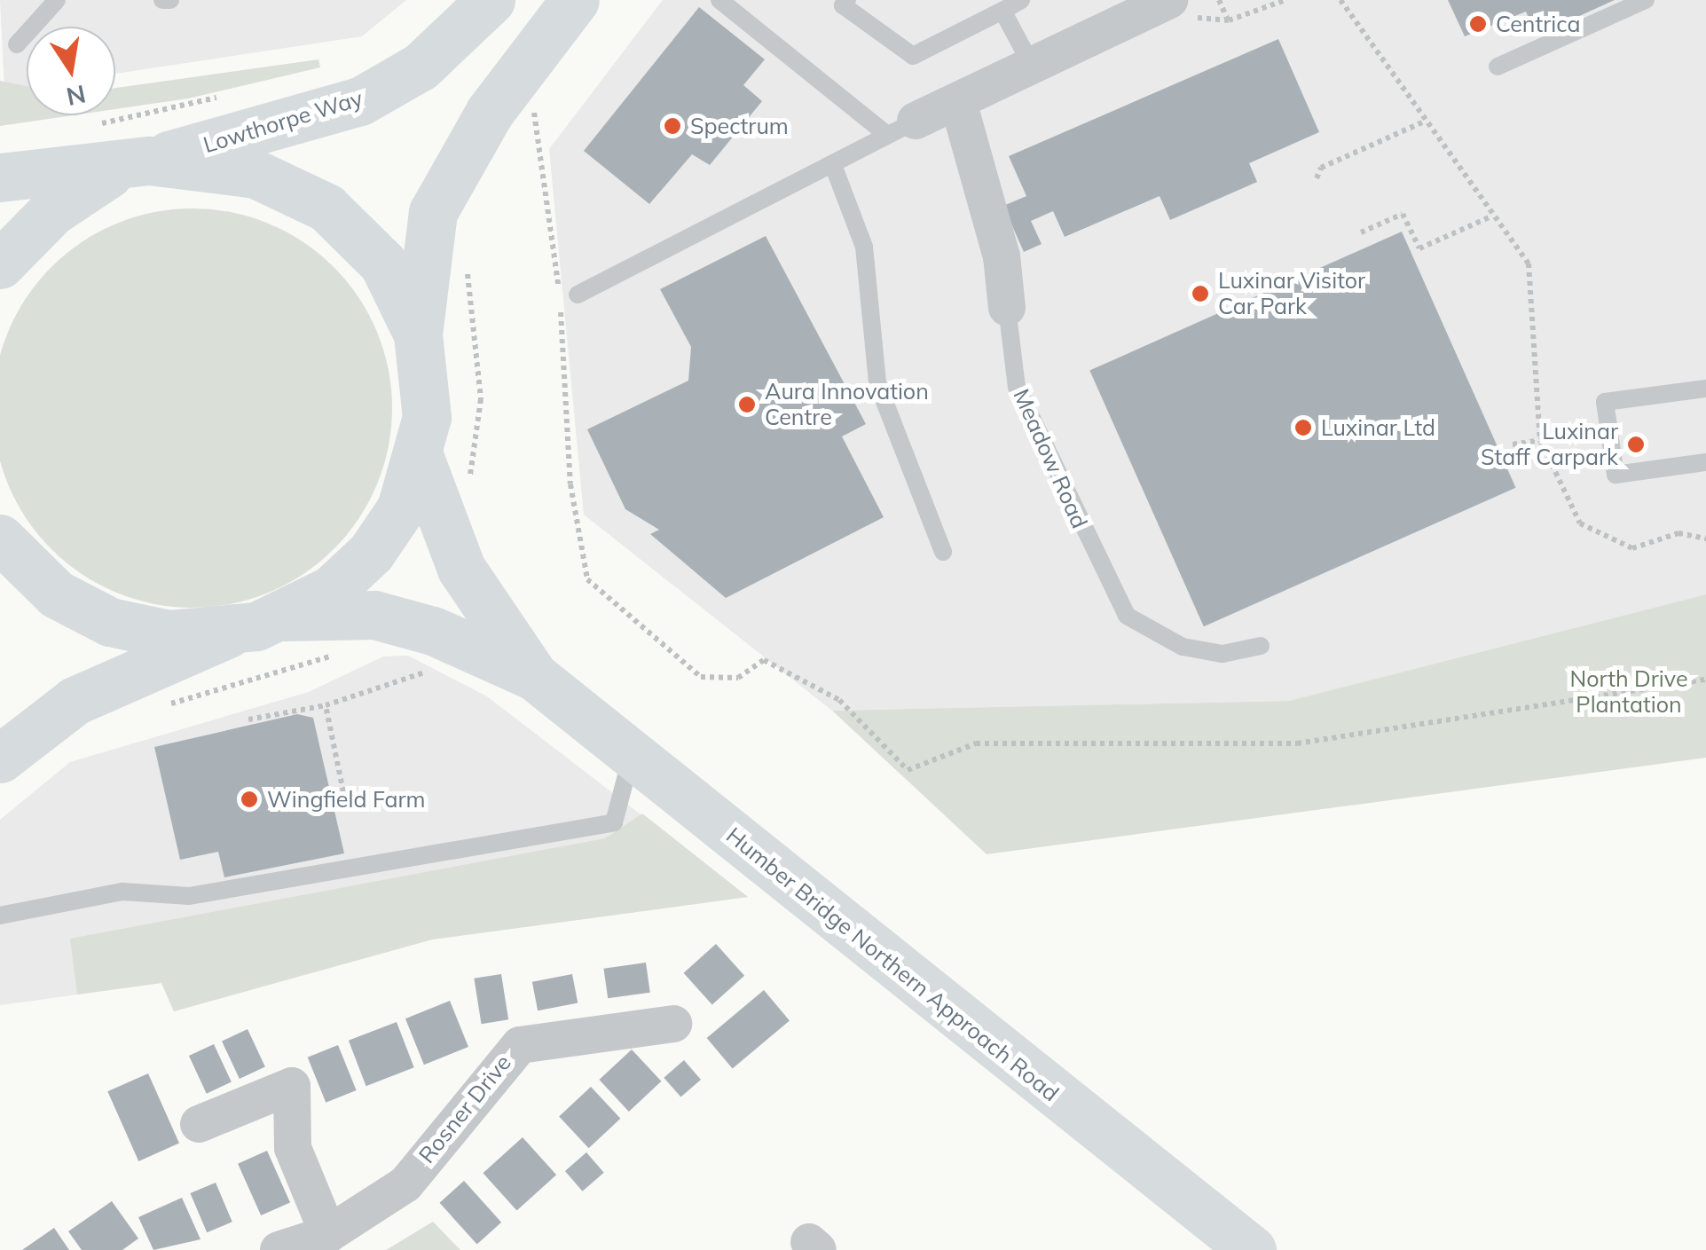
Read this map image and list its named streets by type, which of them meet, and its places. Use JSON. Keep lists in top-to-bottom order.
{
  "streets": {
    "main road": ["Lowthorpe Way", "Humber Bridge Northern Approach Road"],
    "street": ["Meadow Road", "Rosner Drive"]
  },
  "parks": ["North Drive Plantation"],
  "places": [
    "Centrica",
    "Spectrum",
    "Luxinar Visitor Car Park",
    "Aura Innovation Centre",
    "Luxinar Ltd",
    "Luxinar Staff Carpark",
    "Wingfield Farm"
  ],
  "north": "bottom"
}
